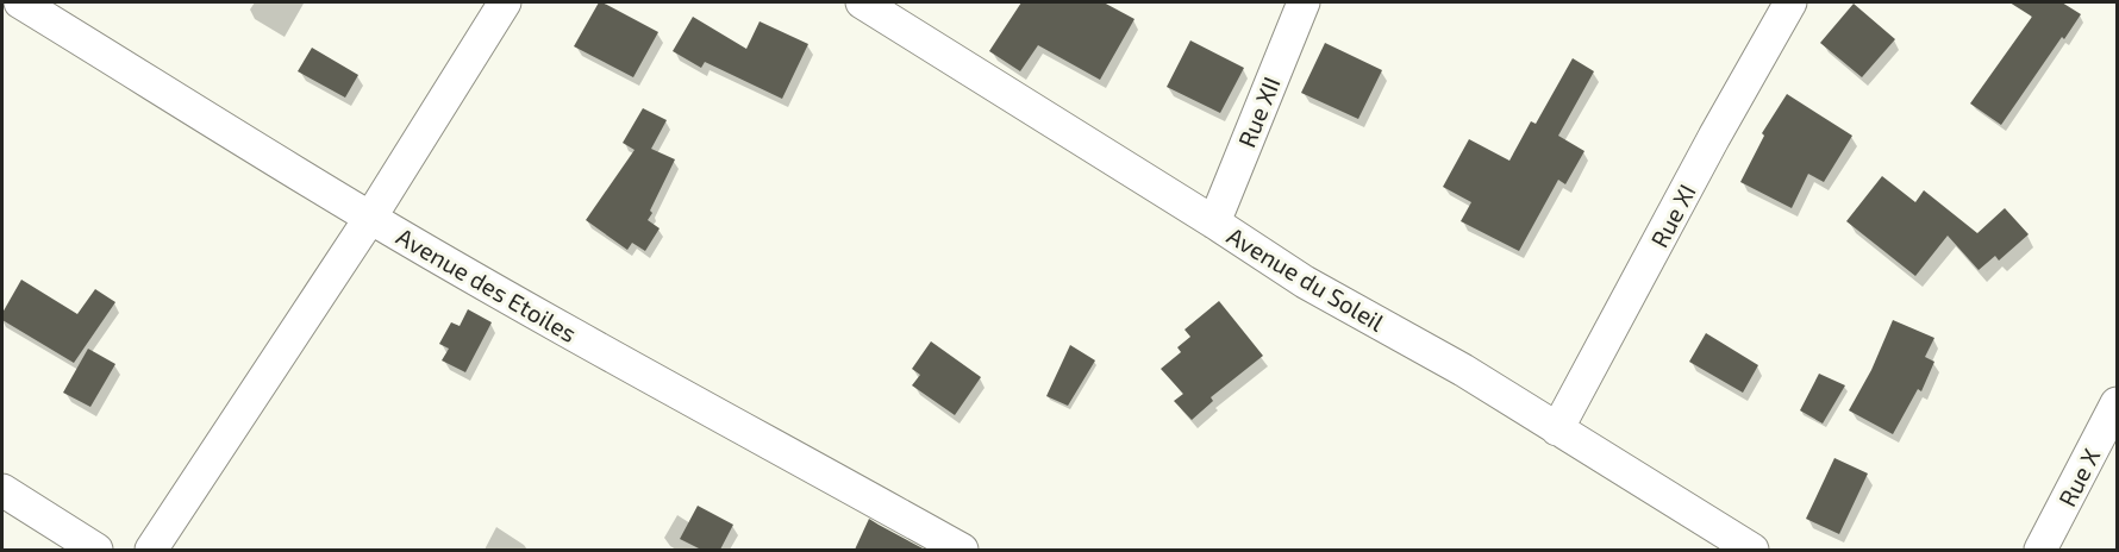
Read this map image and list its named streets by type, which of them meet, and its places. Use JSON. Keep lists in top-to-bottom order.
{
  "streets": {
    "street": [
      "Rue XII",
      "Rue XI",
      "Avenue du Soleil",
      "Avenue des Etoiles",
      "Rue X"
    ]
  },
  "crossings": [
    ["Rue XII", "Avenue du Soleil"],
    ["Rue XI", "Avenue du Soleil"]
  ]
}
